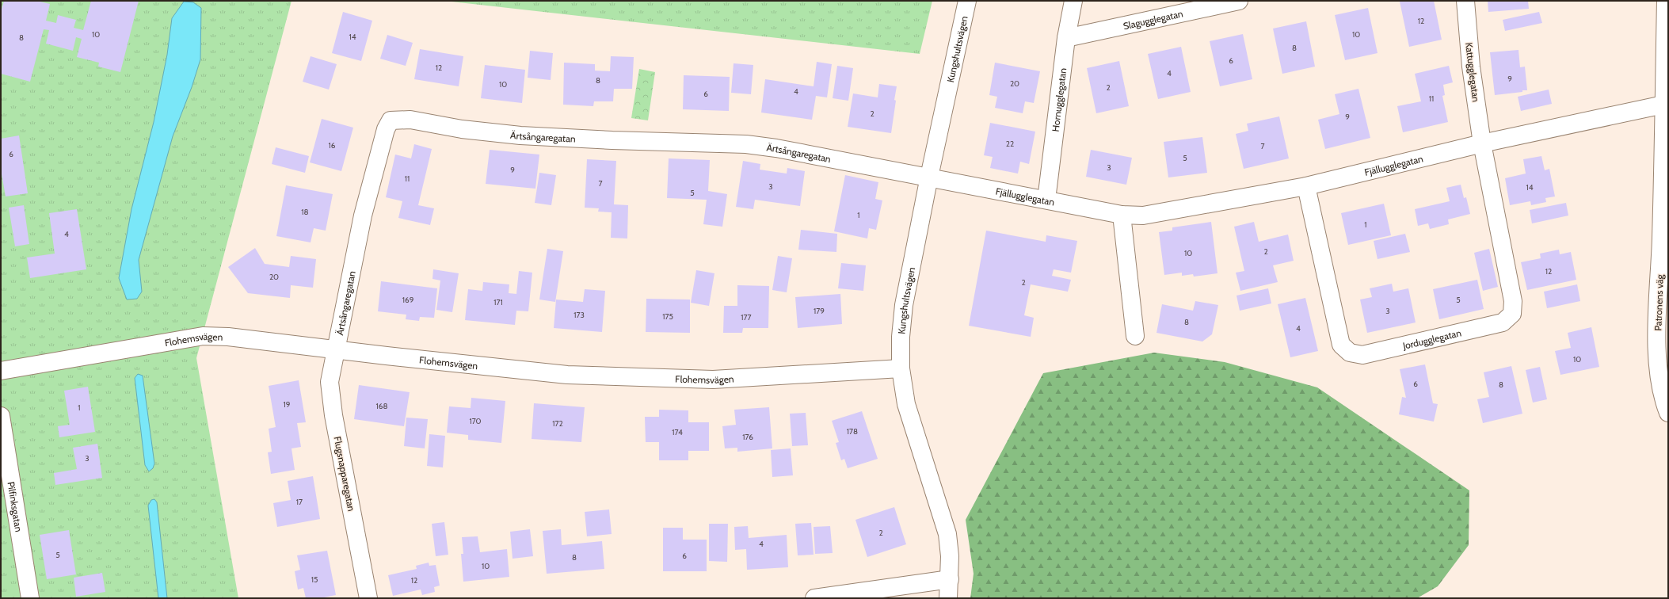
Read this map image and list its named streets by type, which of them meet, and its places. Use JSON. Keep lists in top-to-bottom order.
{
  "streets": {
    "street": [
      "Slagugglegatan",
      "Kungshultsvägen",
      "Kattugglegatan",
      "Hornugglegatan",
      "Ärtsångaregatan",
      "Fjällugglegatan",
      "Patronens väg",
      "Jordugglegatan",
      "Flohemsvägen",
      "Flugsnapparegatan",
      "Pilfinksgatan"
    ]
  },
  "crossings": [
    ["Slagugglegatan", "Hornugglegatan"],
    ["Kungshultsvägen", "Ärtsångaregatan"],
    ["Kungshultsvägen", "Fjällugglegatan"],
    ["Kungshultsvägen", "Flohemsvägen"],
    ["Kattugglegatan", "Fjällugglegatan"],
    ["Kattugglegatan", "Jordugglegatan"],
    ["Hornugglegatan", "Fjällugglegatan"],
    ["Ärtsångaregatan", "Fjällugglegatan"],
    ["Ärtsångaregatan", "Flohemsvägen"],
    ["Ärtsångaregatan", "Flugsnapparegatan"],
    ["Fjällugglegatan", "Patronens väg"],
    ["Fjällugglegatan", "Jordugglegatan"],
    ["Flohemsvägen", "Flugsnapparegatan"]
  ],
  "house_numbers": [
    "12",
    "10",
    "10",
    "14",
    "8",
    "8",
    "6",
    "12",
    "4",
    "9",
    "8",
    "20",
    "10",
    "2",
    "4",
    "6",
    "11",
    "2",
    "9",
    "22",
    "16",
    "7",
    "6",
    "5",
    "3",
    "9",
    "11",
    "7",
    "3",
    "14",
    "5",
    "18",
    "1",
    "1",
    "4",
    "2",
    "10",
    "12",
    "20",
    "2",
    "169",
    "5",
    "171",
    "179",
    "3",
    "173",
    "175",
    "177",
    "8",
    "4",
    "10",
    "6",
    "8",
    "19",
    "168",
    "1",
    "170",
    "172",
    "178",
    "174",
    "176",
    "3",
    "17",
    "2",
    "4",
    "5",
    "6",
    "8",
    "10",
    "15",
    "12"
  ]
}
